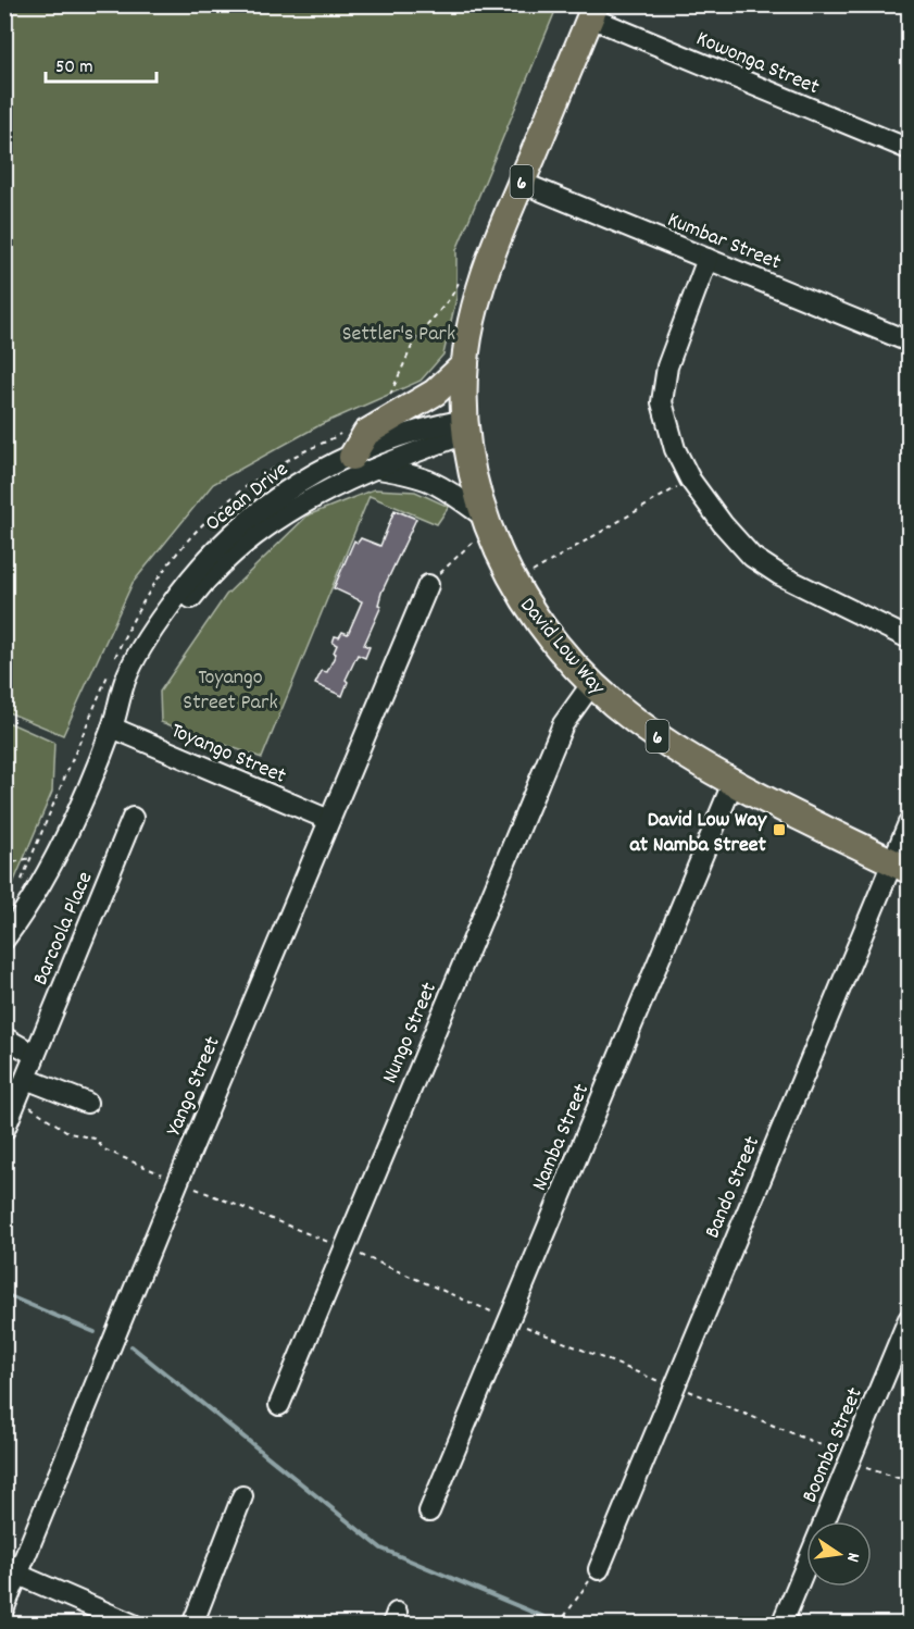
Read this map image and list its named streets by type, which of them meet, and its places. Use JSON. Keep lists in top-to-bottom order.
{
  "streets": {
    "main road": ["6", "David Low Way"],
    "street": [
      "Kowonga Street",
      "Kumbar Street",
      "Ocean Drive",
      "Toyango Street",
      "Barcoola Place",
      "Nungo Street",
      "Yango Street",
      "Namba Street",
      "Bando Street",
      "Boomba Street"
    ]
  },
  "crossings": [
    ["Kowonga Street", "David Low Way"],
    ["Kumbar Street", "David Low Way"],
    ["Ocean Drive", "David Low Way"],
    ["Ocean Drive", "Toyango Street"],
    ["David Low Way", "Nungo Street"],
    ["David Low Way", "Namba Street"],
    ["David Low Way", "Bando Street"],
    ["Toyango Street", "Yango Street"]
  ],
  "parks": ["Settler's Park", "Toyango Street Park"],
  "places": {
    "transit": ["David Low Way at Namba Street"]
  },
  "scale_bar": "50 m",
  "north": "right"
}
